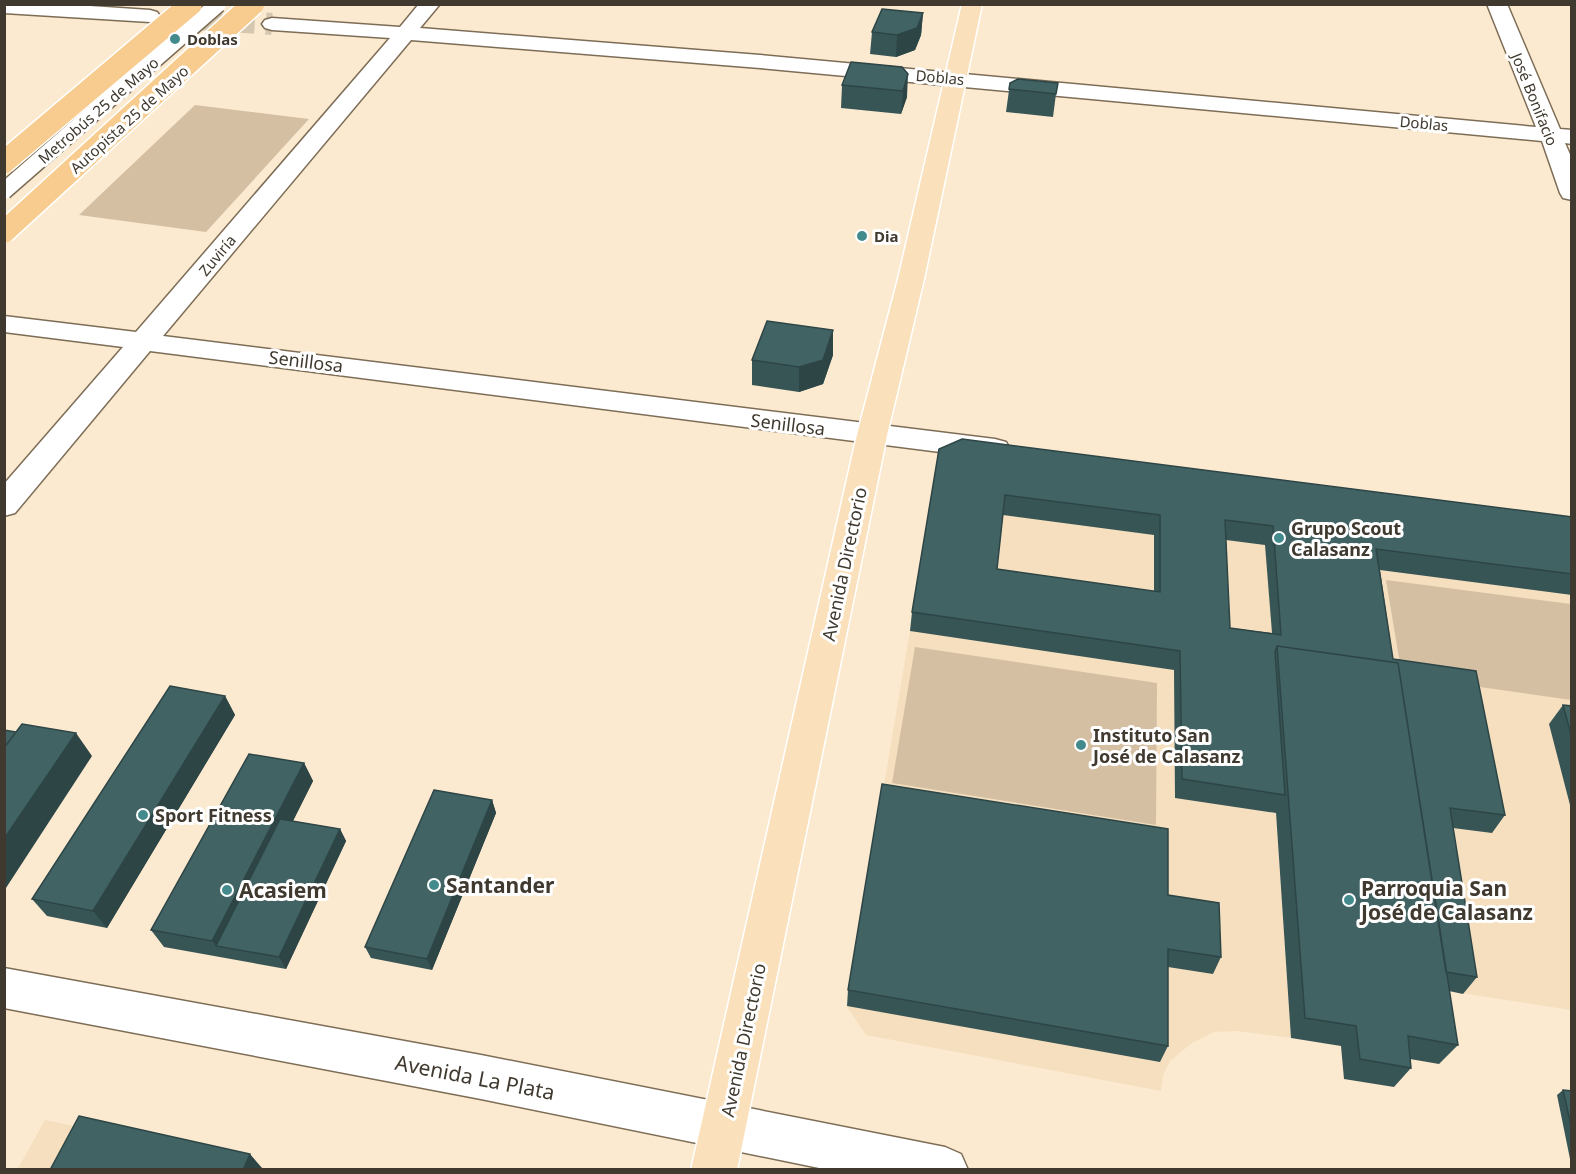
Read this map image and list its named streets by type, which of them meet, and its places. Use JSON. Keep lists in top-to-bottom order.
{
  "streets": {
    "highway": ["Autopista 25 de Mayo"],
    "main road": ["Avenida Directorio"],
    "street": [
      "Doblas",
      "José Bonifacio",
      "Zuviría",
      "Senillosa",
      "Avenida La Plata"
    ],
    "lane": ["Metrobús 25 de Mayo"]
  },
  "crossings": [
    ["Doblas", "José Bonifacio"],
    ["Doblas", "Zuviría"],
    ["Doblas", "Avenida Directorio"],
    ["Zuviría", "Senillosa"],
    ["Senillosa", "Avenida Directorio"],
    ["Avenida Directorio", "Avenida La Plata"]
  ],
  "places": [
    "Doblas",
    "Dia",
    "Grupo Scout Calasanz",
    "Instituto San José de Calasanz",
    "Sport Fitness",
    "Santander",
    "Acasiem",
    "Parroquia San José de Calasanz"
  ]
}
